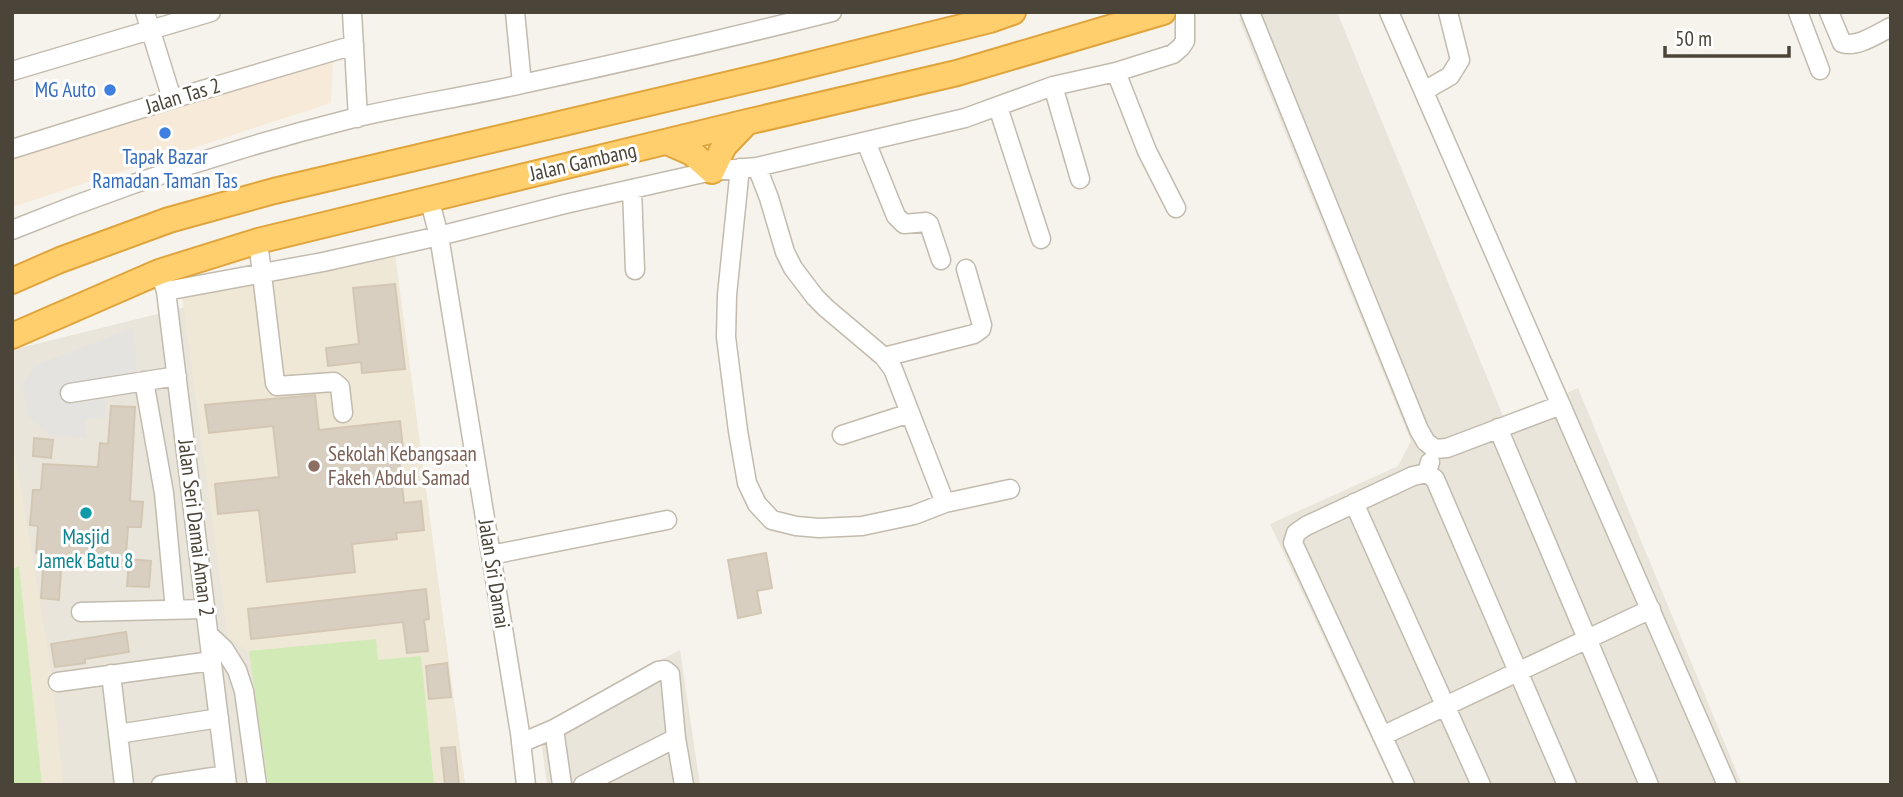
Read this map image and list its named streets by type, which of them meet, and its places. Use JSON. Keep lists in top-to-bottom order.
{
  "streets": {
    "highway": ["Jalan Gambang"],
    "street": ["Jalan Tas 2", "Jalan Seri Damai Aman 2", "Jalan Sri Damai"]
  },
  "crossings": [
    ["Jalan Gambang", "Jalan Seri Damai Aman 2"],
    ["Jalan Gambang", "Jalan Sri Damai"]
  ],
  "places": [
    "MG Auto",
    "Tapak Bazar Ramadan Taman Tas",
    "Sekolah Kebangsaan Fakeh Abdul Samad",
    "Masjid Jamek Batu 8"
  ],
  "scale_bar": "50 m"
}
